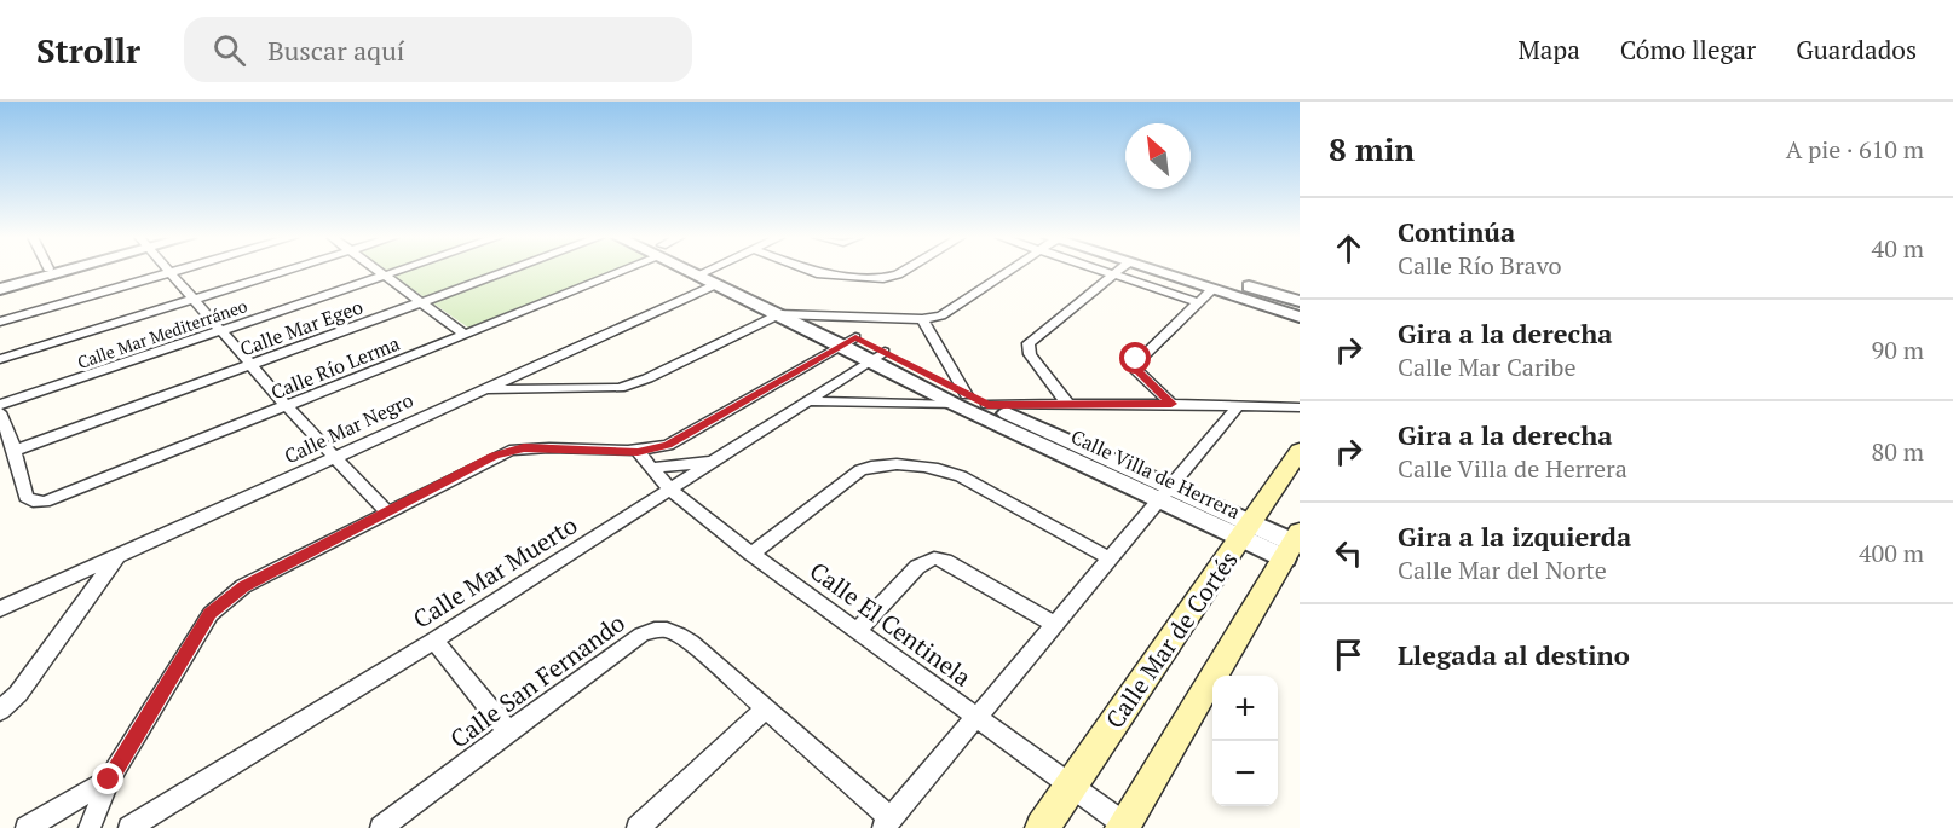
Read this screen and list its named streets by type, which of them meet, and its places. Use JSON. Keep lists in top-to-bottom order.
{
  "streets": {
    "main road": ["Calle Mar de Cortés"],
    "street": [
      "Calle Mar Egeo",
      "Calle Mar Mediterráneo",
      "Calle Río Lerma",
      "Calle Mar Negro",
      "Calle Villa de Herrera",
      "Calle Mar Muerto",
      "Calle El Centinela",
      "Calle San Fernando"
    ]
  },
  "crossings": [
    ["Calle Mar Egeo", "Calle Río Lerma"],
    ["Calle Mar Negro", "Calle Villa de Herrera"],
    ["Calle Villa de Herrera", "Calle Mar Muerto"],
    ["Calle Villa de Herrera", "Calle Mar de Cortés"],
    ["Calle Mar Muerto", "Calle El Centinela"],
    ["Calle El Centinela", "Calle Mar de Cortés"]
  ],
  "north": "top left",
  "page": {
    "header": "Strollr",
    "search": "Buscar aquí",
    "nav": ["Mapa", "Cómo llegar", "Guardados"],
    "heading": ["8 min", "A pie · 610 m"],
    "list": [
      ["Continúa", "Calle Río Bravo", "40 m"],
      ["Gira a la derecha", "Calle Mar Caribe", "90 m"],
      ["Gira a la derecha", "Calle Villa de Herrera", "80 m"],
      ["Gira a la izquierda", "Calle Mar del Norte", "400 m"],
      "Llegada al destino"
    ],
    "map_buttons": ["+", "−"]
  }
}
